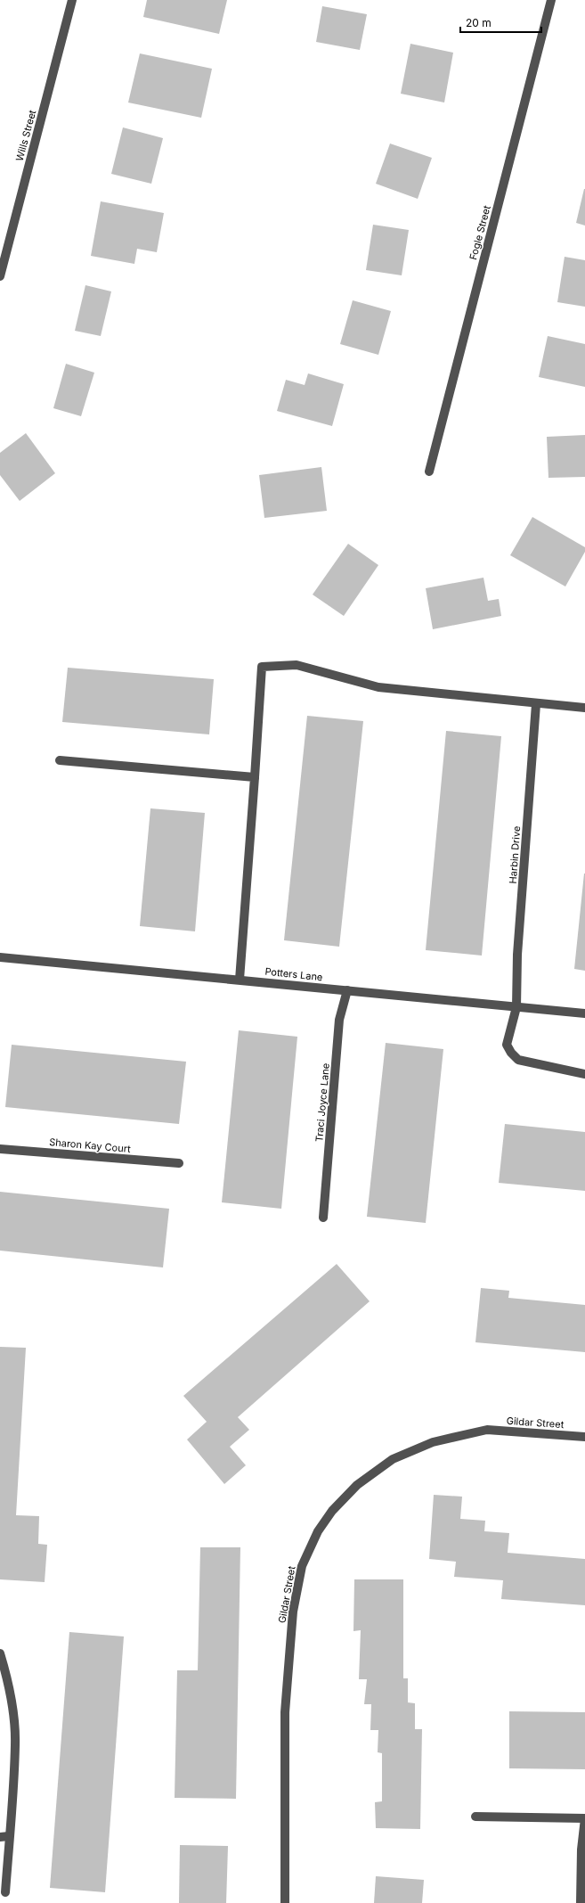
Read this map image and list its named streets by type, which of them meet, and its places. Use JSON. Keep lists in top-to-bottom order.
{
  "streets": {
    "street": [
      "Wills Street",
      "Fogle Street",
      "Harbin Drive",
      "Potters Lane",
      "Traci Joyce Lane",
      "Sharon Kay Court",
      "Gildar Street"
    ]
  },
  "crossings": [
    ["Harbin Drive", "Potters Lane"],
    ["Potters Lane", "Traci Joyce Lane"]
  ],
  "scale_bar": "20 m"
}
